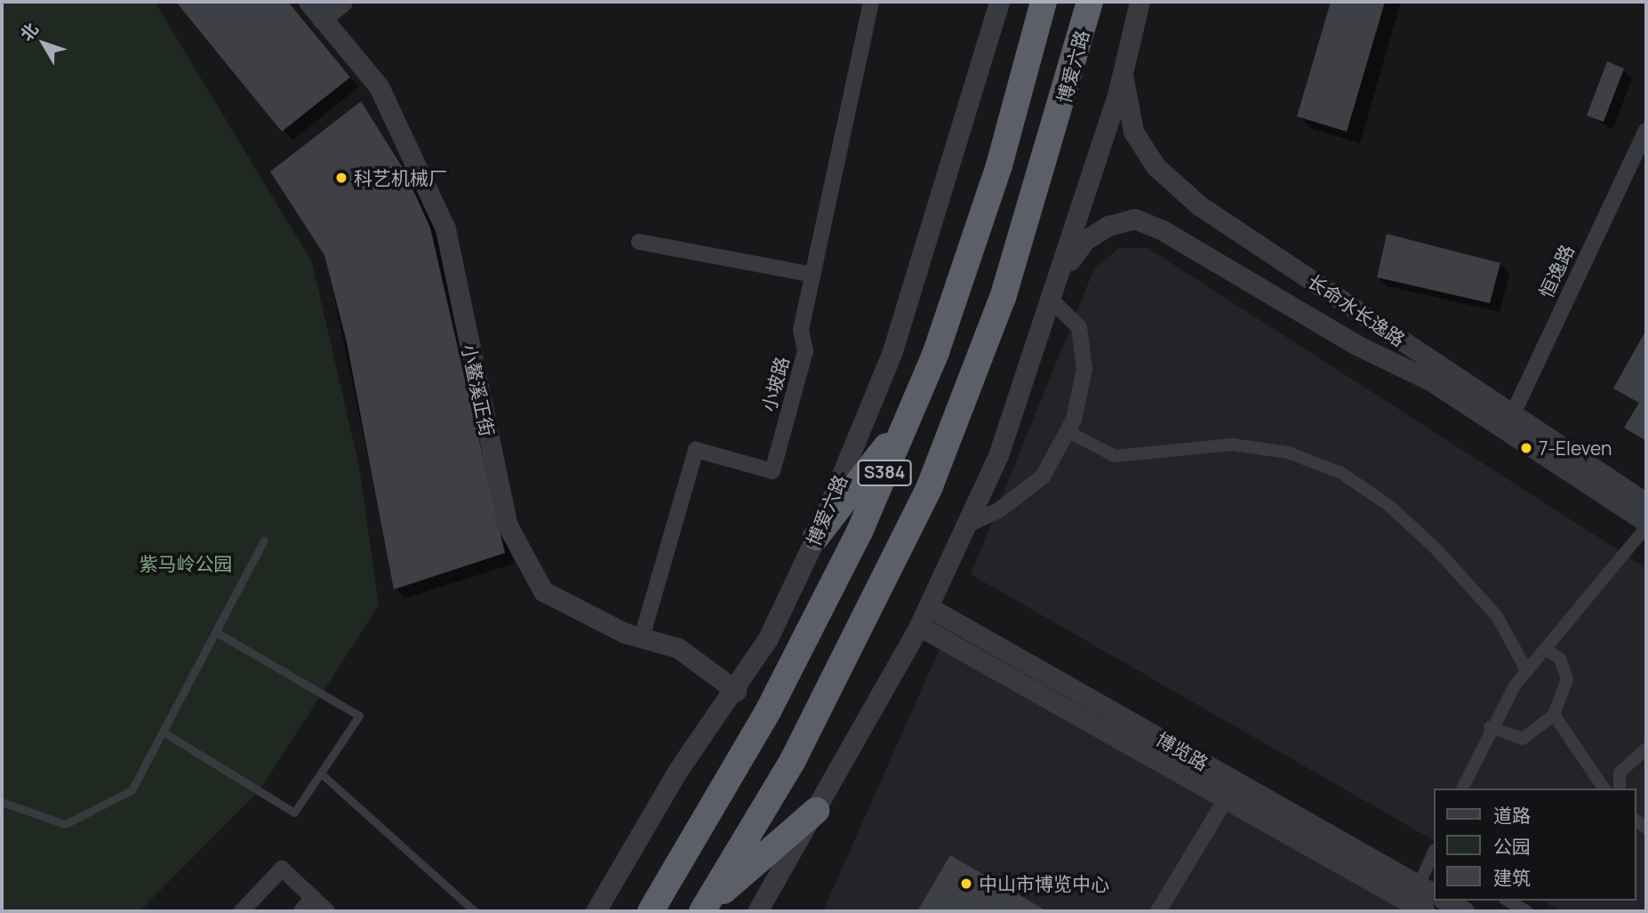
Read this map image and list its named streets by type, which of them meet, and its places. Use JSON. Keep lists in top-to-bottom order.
{
  "streets": {
    "highway": ["博爱六路", "S384"],
    "street": [
      "恒逸路",
      "长命水长逸路",
      "小坡路",
      "小鳌溪正街",
      "博览路"
    ]
  },
  "crossings": [
    ["博爱六路", "小鳌溪正街"],
    ["恒逸路", "长命水长逸路"],
    ["小坡路", "小鳌溪正街"]
  ],
  "parks": ["紫马岭公园"],
  "places": ["科艺机械厂", "7-Eleven", "中山市博览中心"],
  "legend": ["道路", "公园", "建筑"],
  "north": "top left"
}
